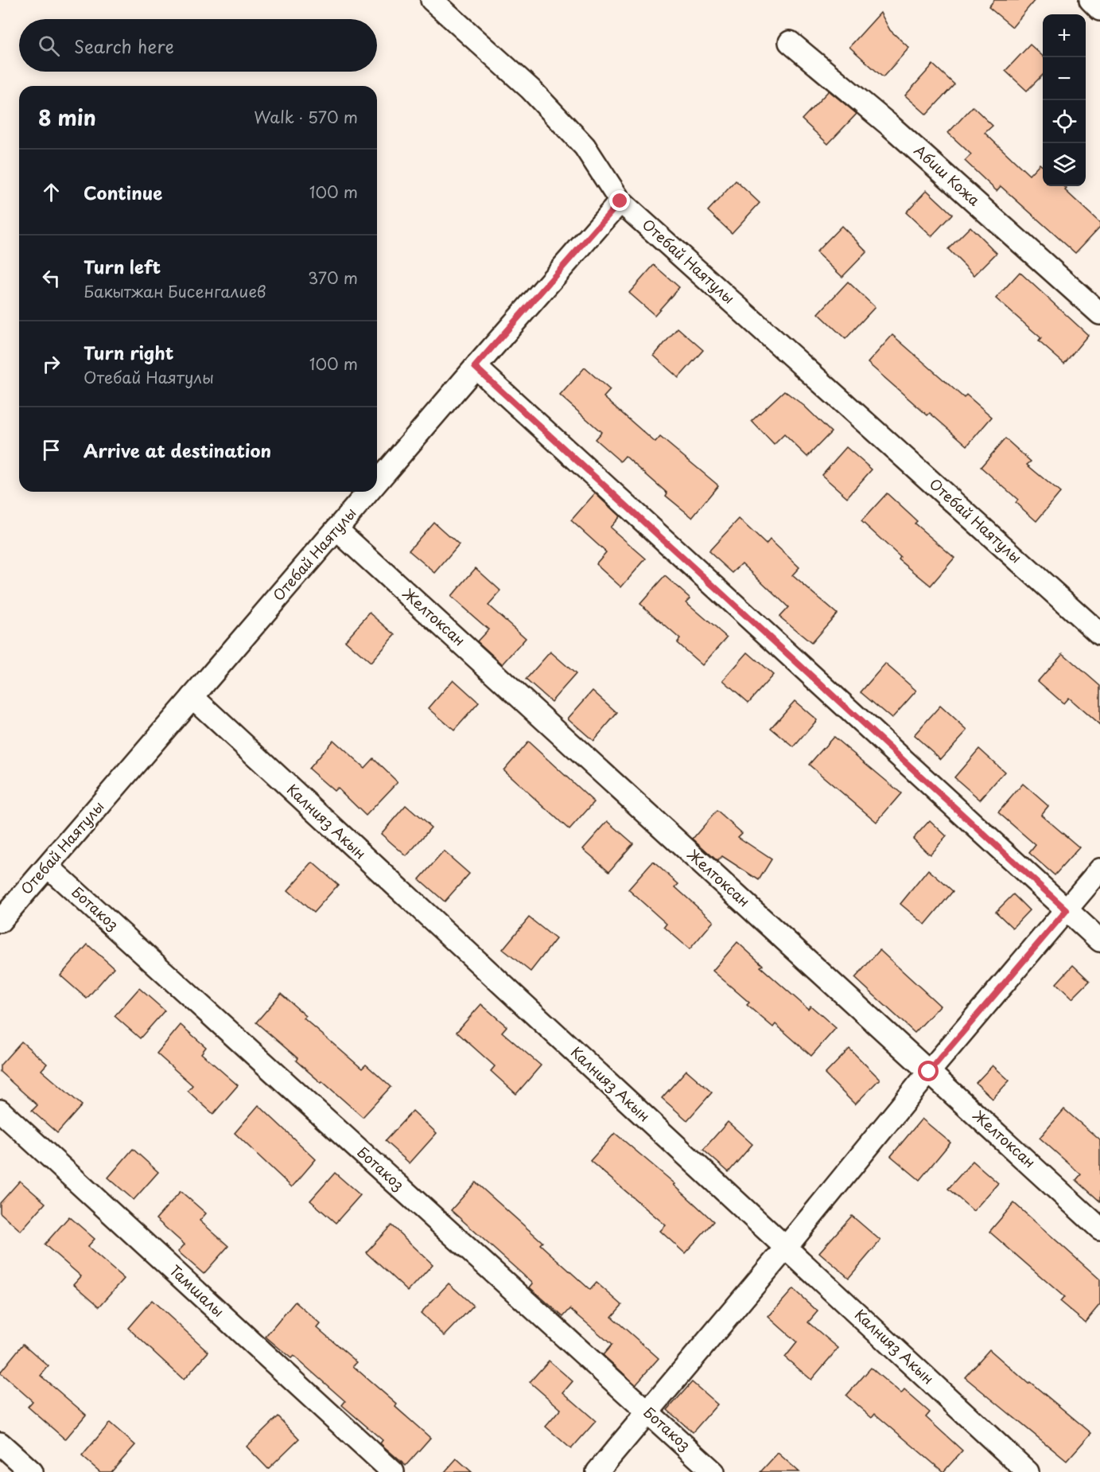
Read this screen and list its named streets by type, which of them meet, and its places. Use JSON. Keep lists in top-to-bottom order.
{
  "streets": {
    "street": [
      "Абиш Кожа",
      "Отебай Наятулы",
      "Желтоксан",
      "Калнияз Акын",
      "Ботакоз",
      "Тамшалы"
    ]
  },
  "crossings": [
    ["Отебай Наятулы", "Желтоксан"],
    ["Отебай Наятулы", "Калнияз Акын"],
    ["Отебай Наятулы", "Ботакоз"]
  ],
  "page": {
    "map_buttons": ["+", "−"],
    "search": "Search here",
    "heading": ["8 min", "Walk · 570 m"],
    "list": [
      ["Continue", "100 m"],
      ["Turn left", "Бакытжан Бисенгалиев", "370 m"],
      ["Turn right", "Отебай Наятулы", "100 m"],
      "Arrive at destination"
    ]
  }
}
